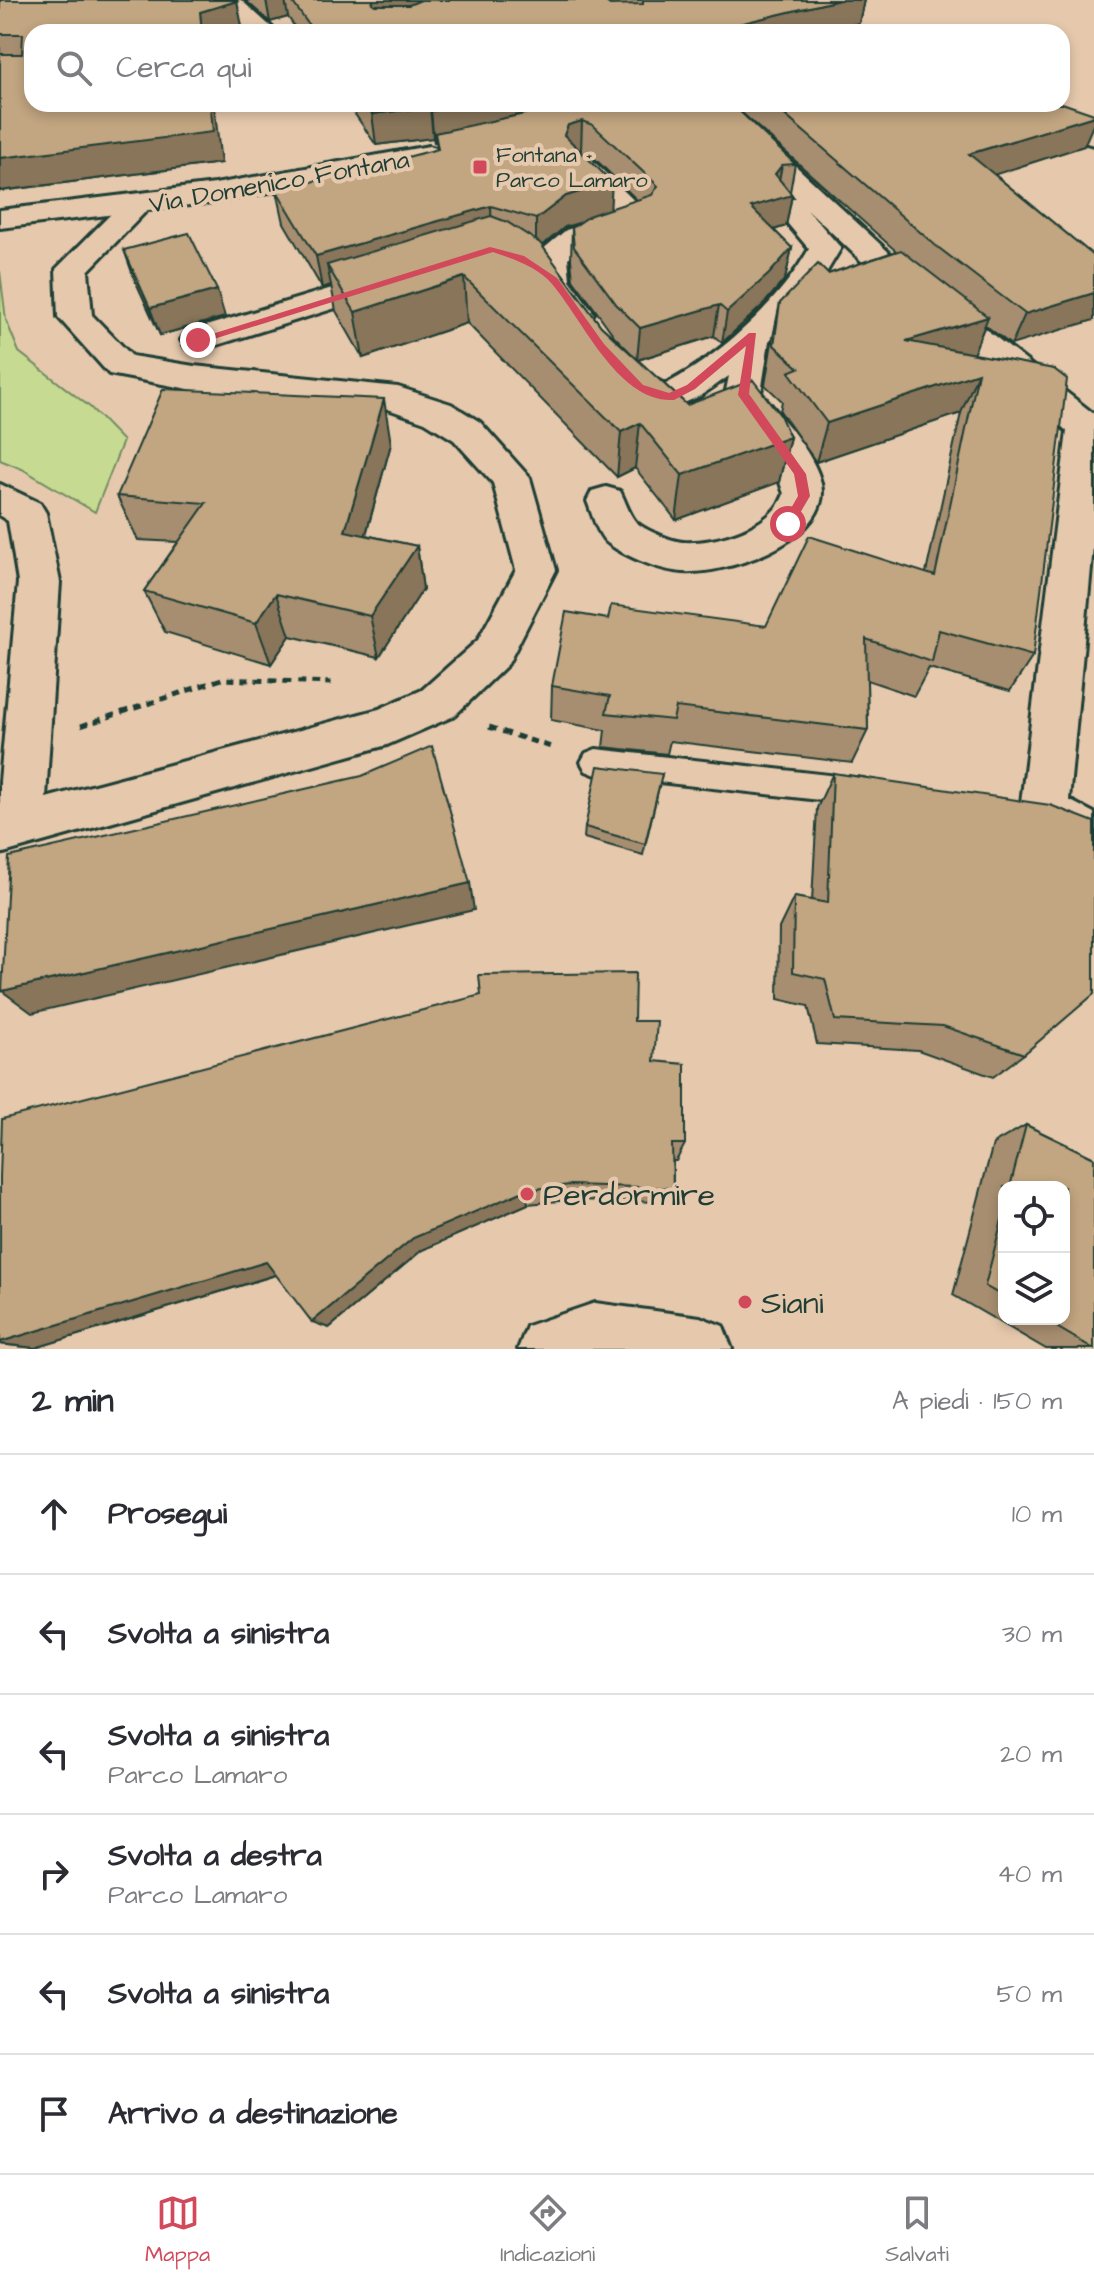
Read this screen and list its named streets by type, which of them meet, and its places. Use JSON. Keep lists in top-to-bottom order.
{
  "streets": {
    "street": ["Via Domenico Fontana"]
  },
  "places": {
    "transit": ["Fontana - Parco Lamaro"],
    "other": ["Perdormire", "Siani"]
  },
  "page": {
    "search": "Cerca qui",
    "heading": ["2 min", "A piedi · 150 m"],
    "list": [
      ["Prosegui", "10 m"],
      ["Svolta a sinistra", "30 m"],
      ["Svolta a sinistra", "Parco Lamaro", "20 m"],
      ["Svolta a destra", "Parco Lamaro", "40 m"],
      ["Svolta a sinistra", "50 m"],
      "Arrivo a destinazione"
    ],
    "nav": ["Mappa", "Indicazioni", "Salvati"]
  }
}
